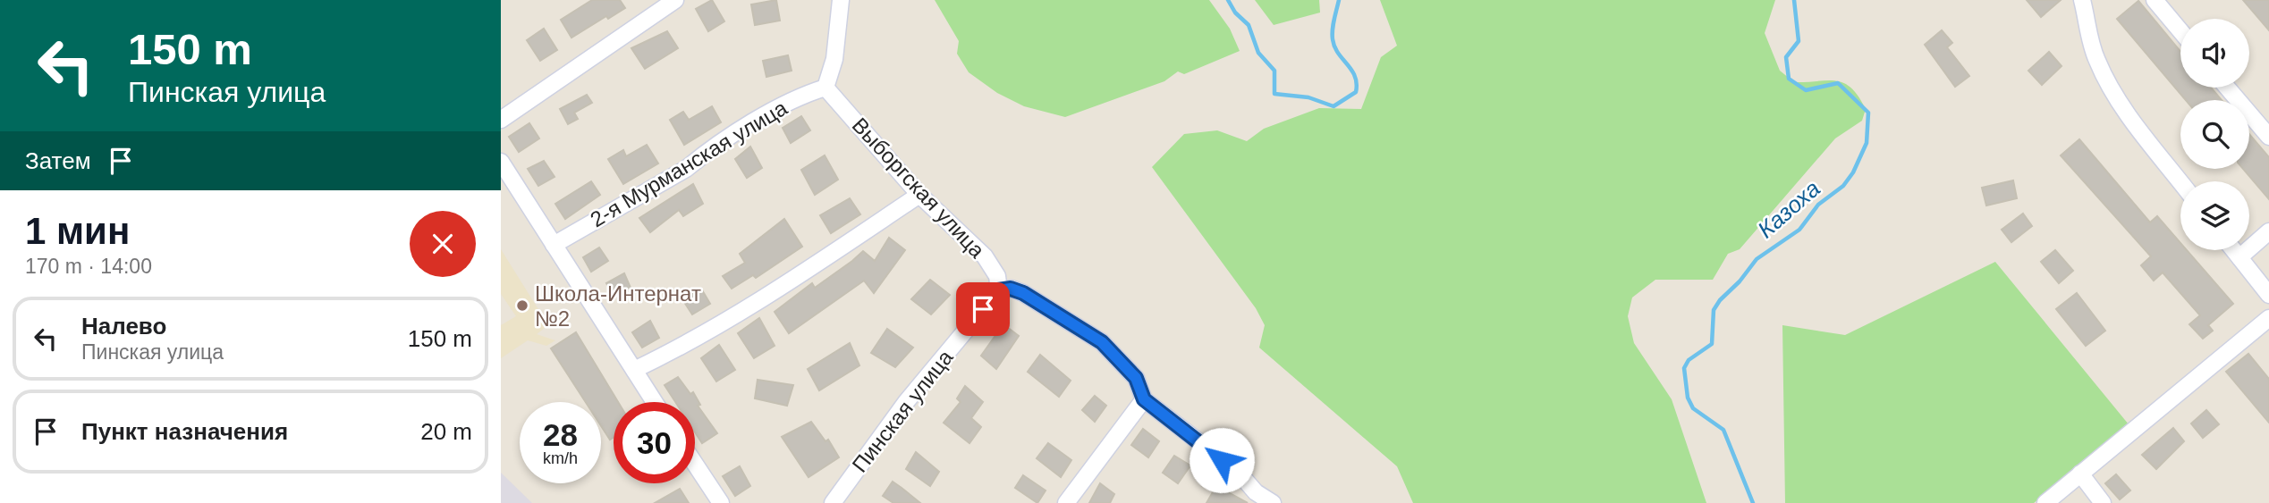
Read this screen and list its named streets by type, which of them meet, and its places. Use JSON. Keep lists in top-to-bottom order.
{
  "streets": {
    "street": ["2-я Мурманская улица", "Выборгская улица", "Пинская улица"]
  },
  "crossings": [
    ["2-я Мурманская улица", "Выборгская улица"],
    ["Выборгская улица", "Пинская улица"]
  ],
  "water": ["Казоха"],
  "places": ["Школа-Интернат №2"],
  "page": {
    "turn": ["150 m", "Пинская улица"],
    "then": "Затем",
    "heading": ["1 мин", "170 m · 14:00"],
    "list": [
      {
        "name": "Налево",
        "note": "Пинская улица",
        "value": "150 m"
      },
      {
        "name": "Пункт назначения",
        "value": "20 m"
      }
    ],
    "speed": "28 km/h",
    "limit": "30"
  }
}
